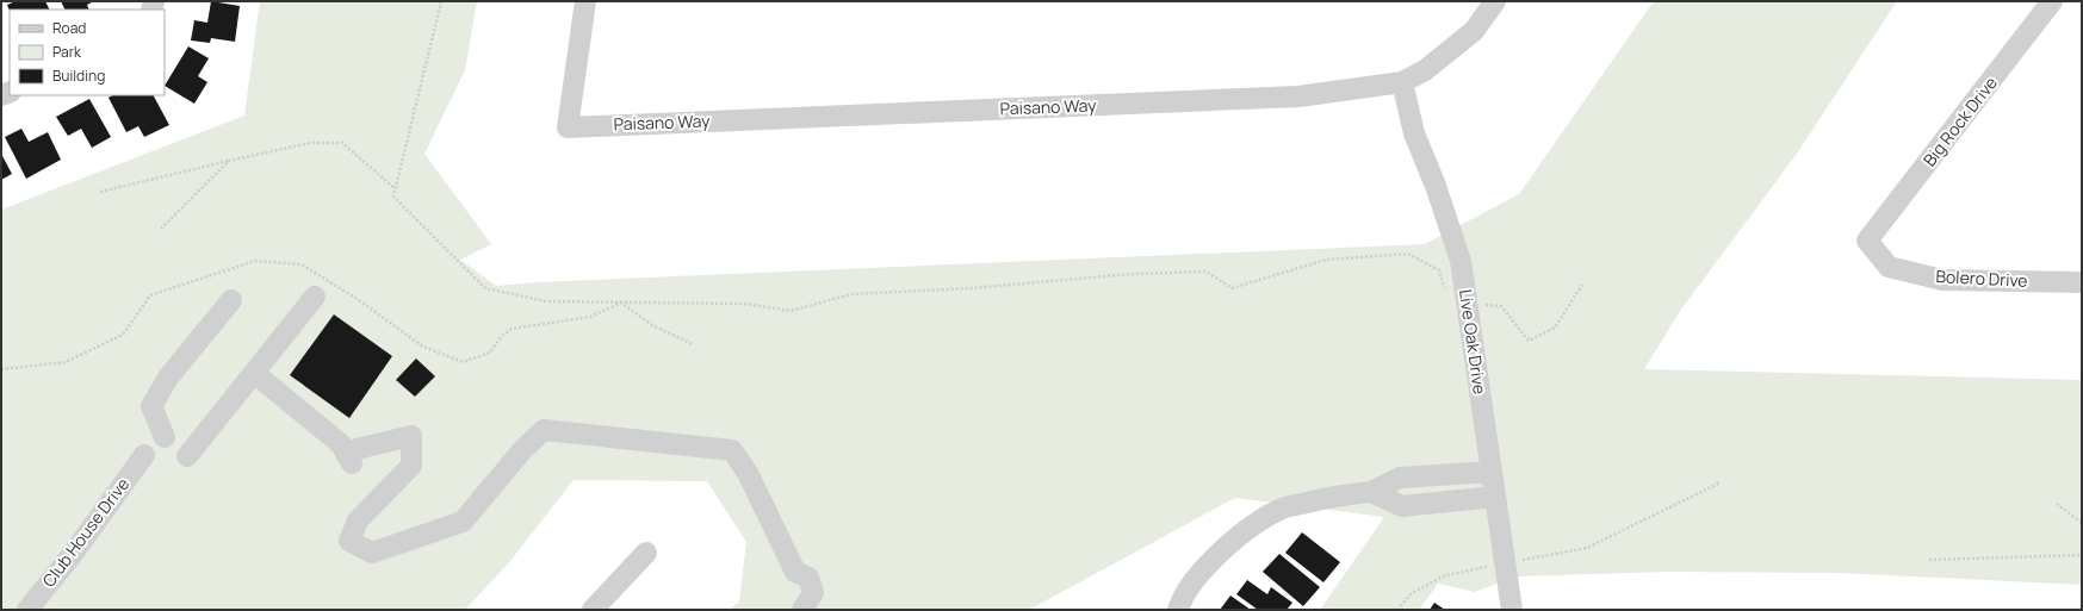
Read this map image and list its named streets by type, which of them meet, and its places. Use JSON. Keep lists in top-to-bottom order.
{
  "streets": {
    "street": [
      "Paisano Way",
      "Big Rock Drive",
      "Bolero Drive",
      "Live Oak Drive",
      "Club House Drive"
    ]
  },
  "crossings": [
    ["Paisano Way", "Live Oak Drive"],
    ["Big Rock Drive", "Bolero Drive"]
  ],
  "legend": ["Road", "Park", "Building"]
}
